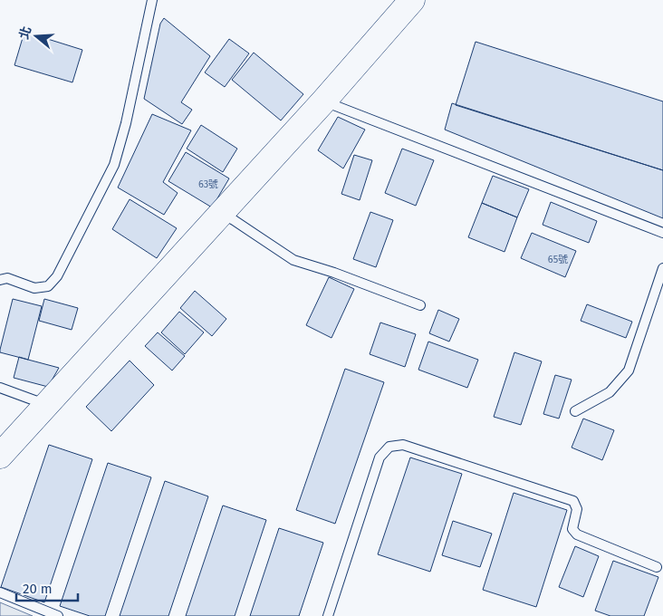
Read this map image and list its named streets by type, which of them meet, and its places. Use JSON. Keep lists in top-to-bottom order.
{
  "house_numbers": ["63號", "65號"],
  "scale_bar": "20 m",
  "north": "left"
}
